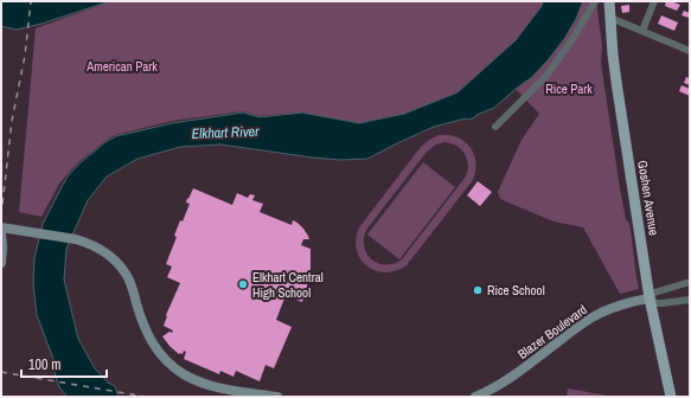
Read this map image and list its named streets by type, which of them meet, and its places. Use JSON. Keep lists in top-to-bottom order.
{
  "streets": {
    "main road": ["Goshen Avenue", "Blazer Boulevard"]
  },
  "crossings": [
    ["Goshen Avenue", "Blazer Boulevard"]
  ],
  "water": ["Elkhart River"],
  "parks": ["American Park", "Rice Park"],
  "places": ["Elkhart Central High School", "Rice School"],
  "scale_bar": "100 m"
}
